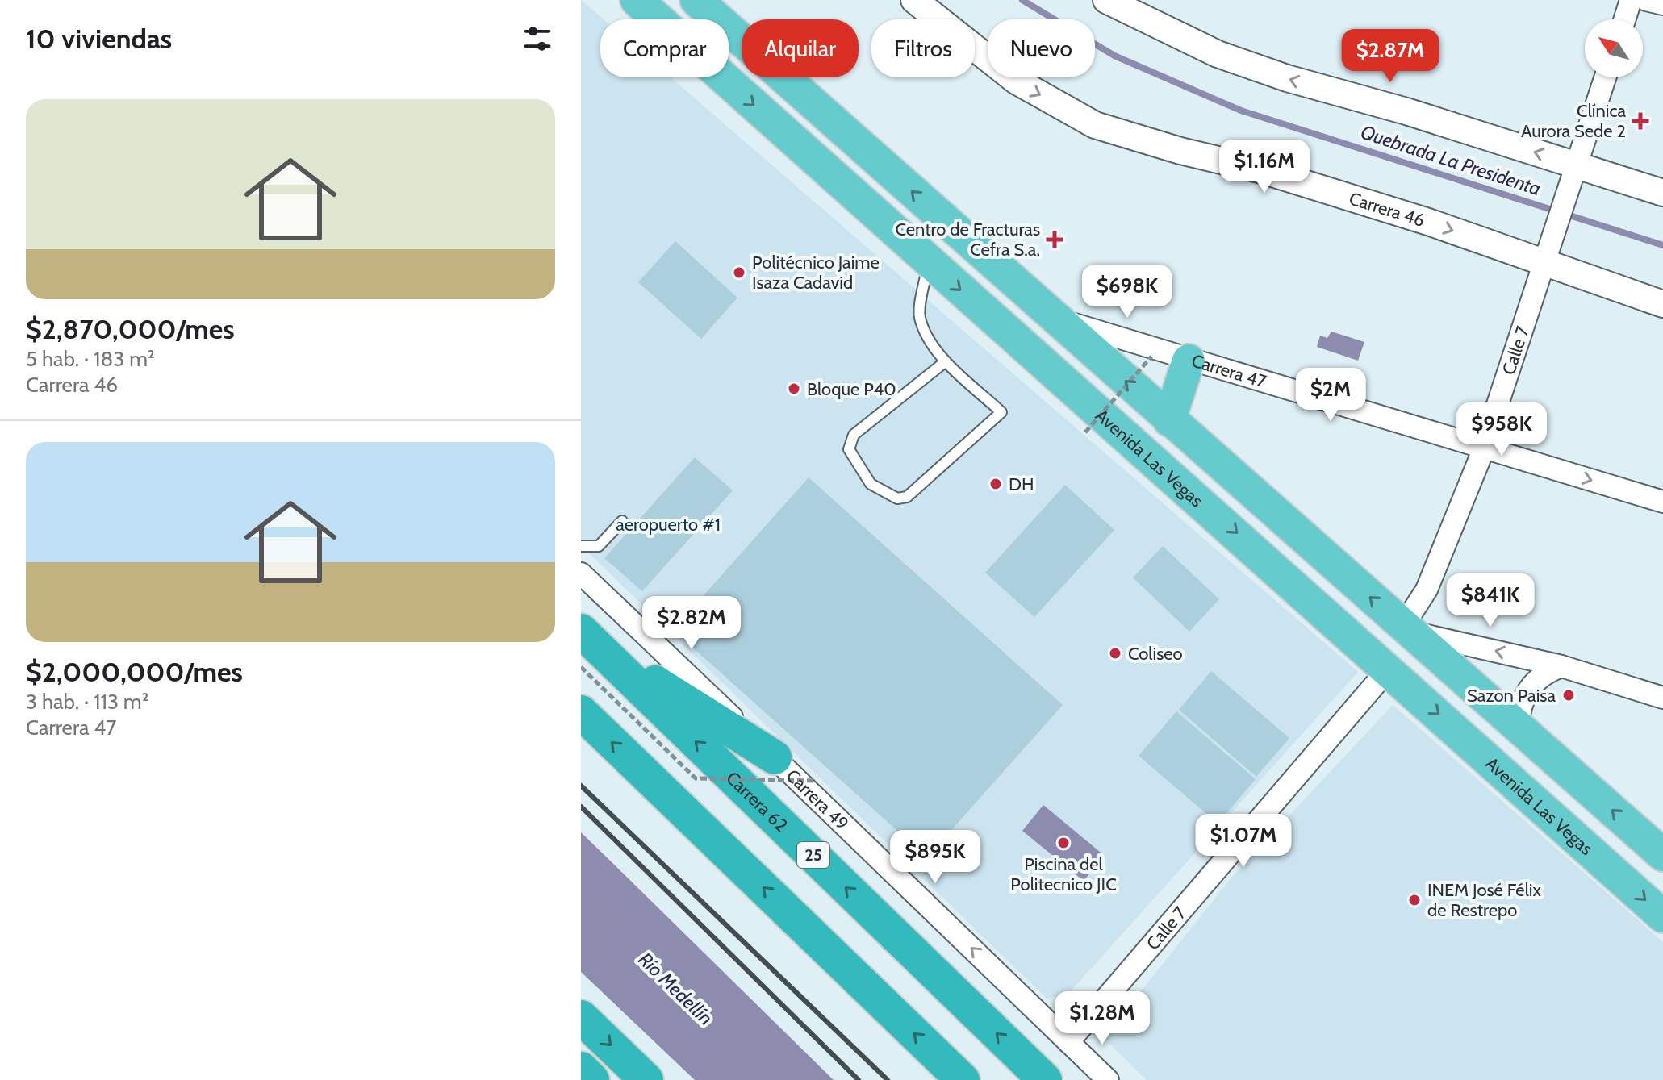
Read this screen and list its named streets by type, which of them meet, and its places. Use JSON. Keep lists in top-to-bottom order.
{
  "streets": {
    "highway": ["Carrera 62", "25"],
    "main road": ["Avenida Las Vegas"],
    "street": [
      "Carrera 46",
      "Calle 7",
      "Carrera 47",
      "Carrera 49"
    ]
  },
  "crossings": [
    ["Carrera 46", "Calle 7"],
    ["Calle 7", "Carrera 47"],
    ["Calle 7", "Avenida Las Vegas"],
    ["Calle 7", "Carrera 49"]
  ],
  "one_way": ["Carrera 49"],
  "water": ["Quebrada La Presidenta", "Río Medellín"],
  "parks": ["aeropuerto #1"],
  "places": {
    "health": ["Clínica Aurora Sede 2", "Centro de Fracturas Cefra S.a."],
    "other": [
      "Politécnico Jaime Isaza Cadavid",
      "Bloque P40",
      "DH",
      "Coliseo",
      "Sazon Paisa",
      "Piscina del Politecnico JIC",
      "INEM José Félix de Restrepo"
    ]
  },
  "north": "top left",
  "page": {
    "heading": "10 viviendas",
    "chip": [
      "Comprar",
      "Alquilar",
      "Filtros",
      "Nuevo"
    ],
    "price": [
      "$2.87M",
      "$1.16M",
      "$698K",
      "$2M",
      "$958K",
      "$841K",
      "$2.82M",
      "$1.07M",
      "$895K",
      "$1.28M"
    ],
    "list": [
      {
        "name": "$2,870,000/mes",
        "note": "5 hab. · 183 m² · Carrera 46"
      },
      {
        "name": "$2,000,000/mes",
        "note": "3 hab. · 113 m² · Carrera 47"
      }
    ]
  }
}
